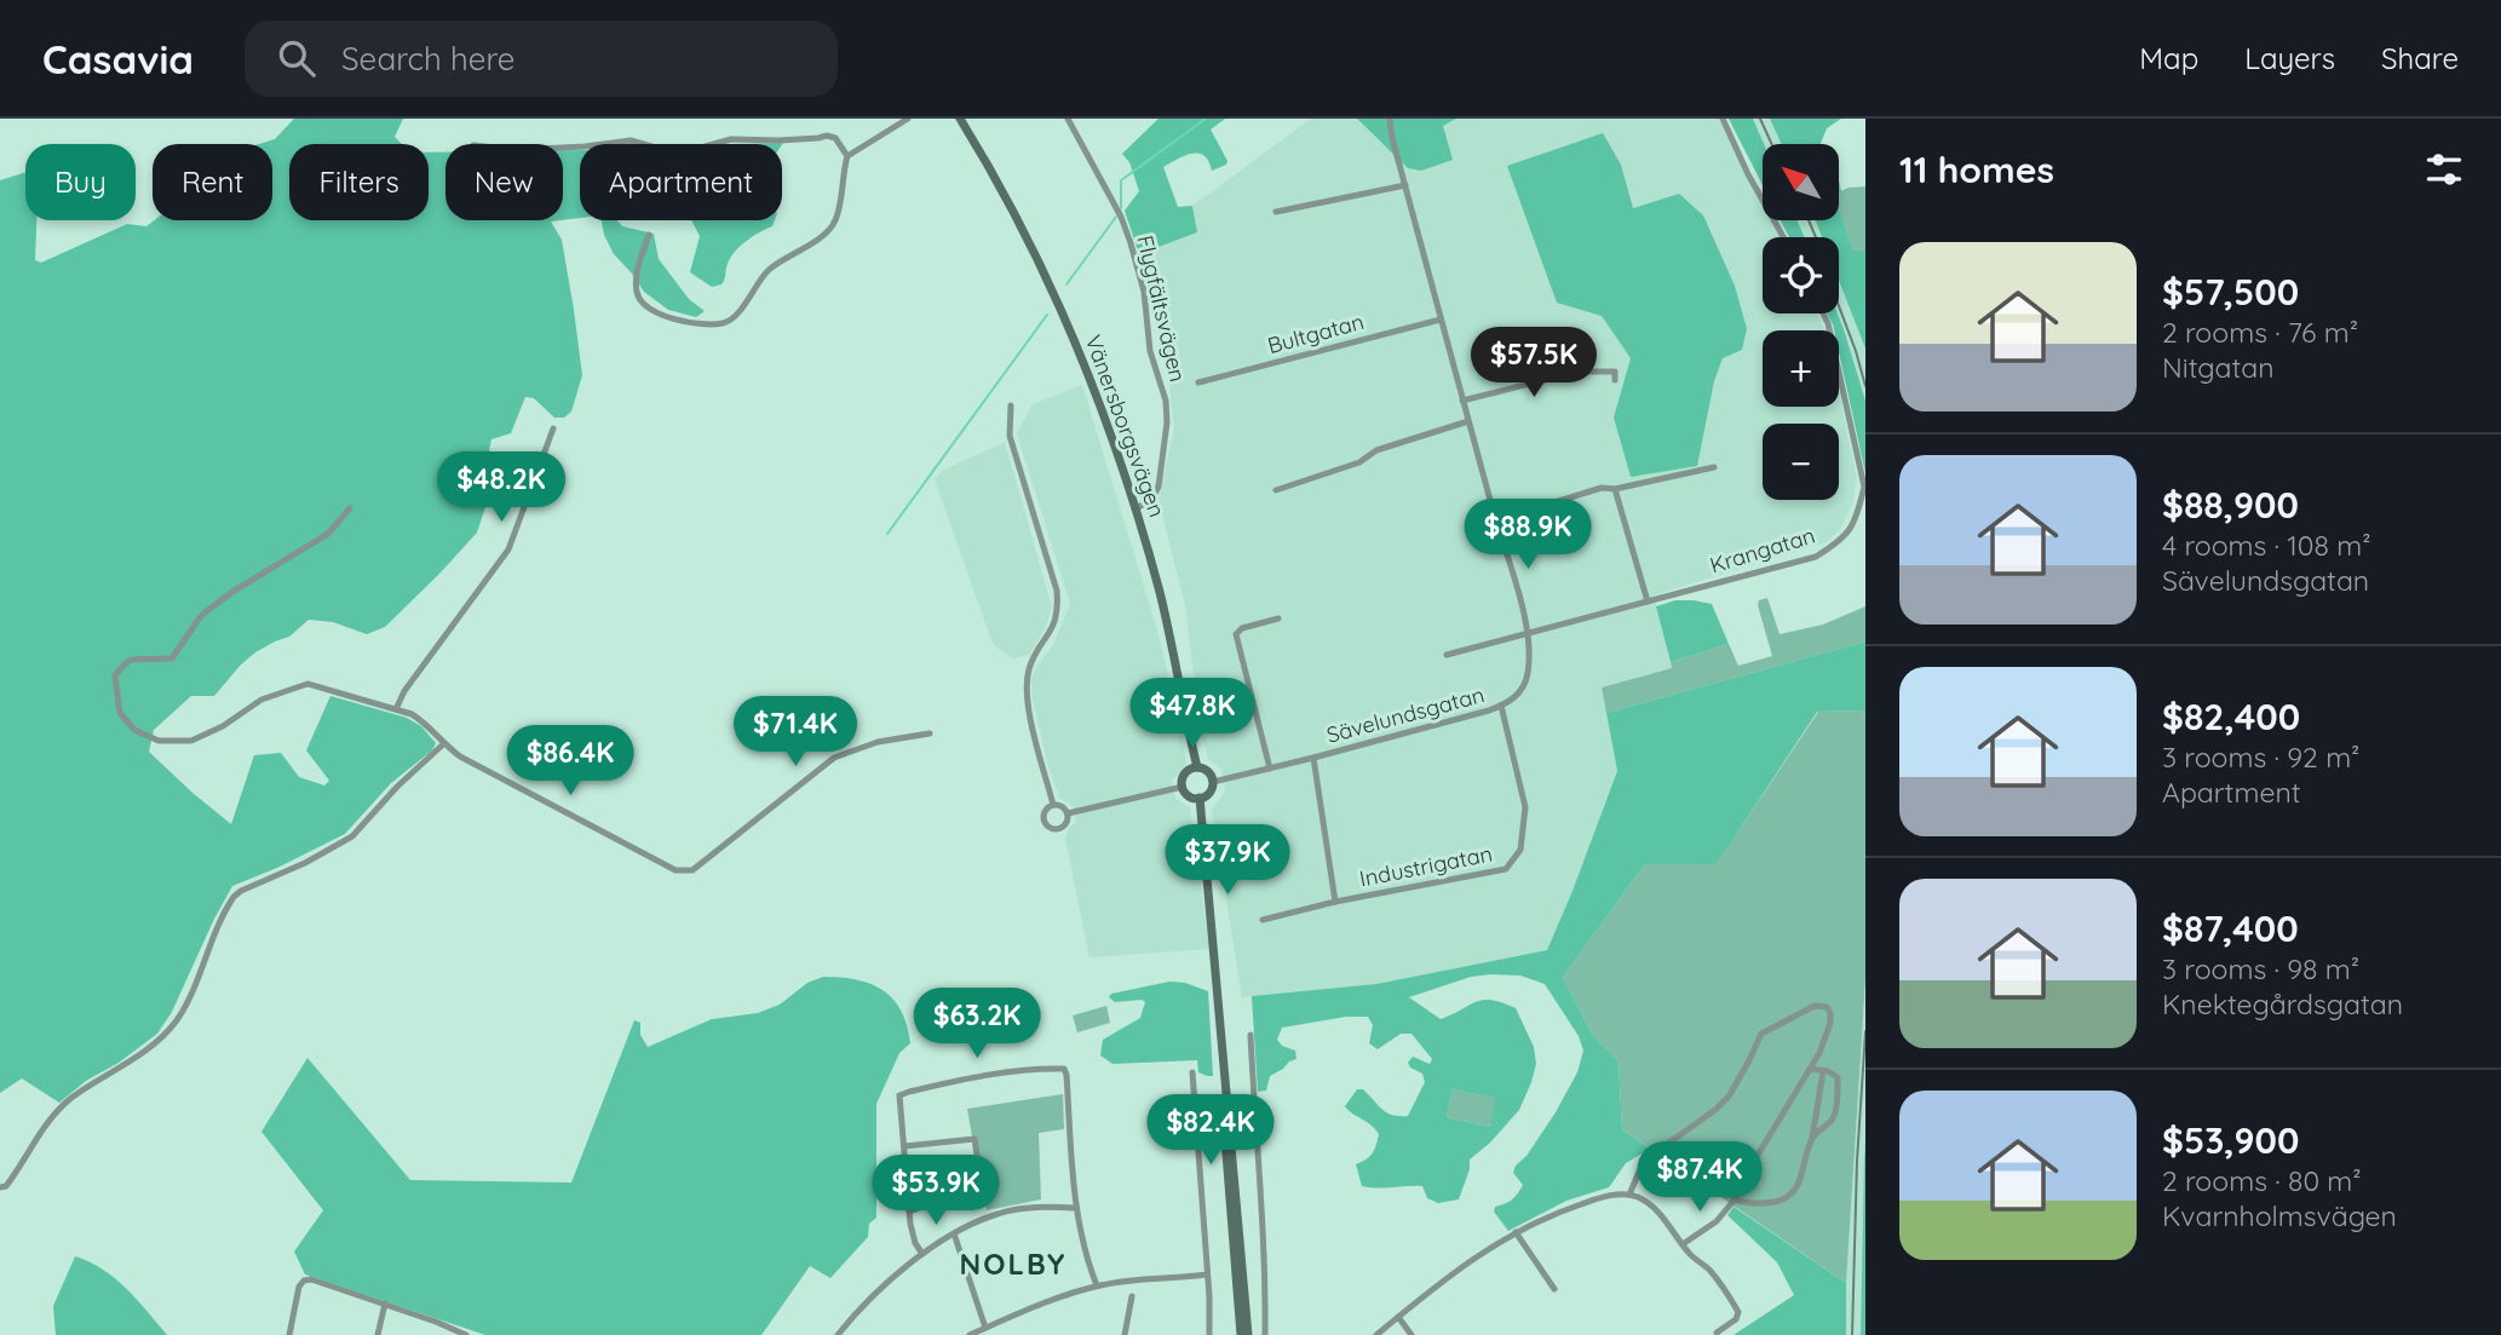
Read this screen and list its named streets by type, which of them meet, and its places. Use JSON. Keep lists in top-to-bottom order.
{
  "streets": {
    "main road": ["Vänersborgsvägen"],
    "street": [
      "Flygfältsvägen",
      "Bultgatan",
      "Krangatan",
      "Sävelundsgatan",
      "Industrigatan"
    ]
  },
  "crossings": [
    ["Flygfältsvägen", "Vänersborgsvägen"],
    ["Bultgatan", "Sävelundsgatan"],
    ["Vänersborgsvägen", "Sävelundsgatan"],
    ["Krangatan", "Sävelundsgatan"],
    ["Sävelundsgatan", "Industrigatan"]
  ],
  "districts": ["NOLBY"],
  "north": "top left",
  "page": {
    "header": "Casavia",
    "search": "Search here",
    "nav": ["Map", "Layers", "Share"],
    "heading": "11 homes",
    "map_buttons": ["+", "−"],
    "chip": [
      "Buy",
      "Rent",
      "Filters",
      "New",
      "Apartment"
    ],
    "list": [
      {
        "name": "$57,500",
        "note": "2 rooms · 76 m² · Nitgatan"
      },
      {
        "name": "$88,900",
        "note": "4 rooms · 108 m² · Sävelundsgatan"
      },
      {
        "name": "$82,400",
        "note": "3 rooms · 92 m² · Apartment"
      },
      {
        "name": "$87,400",
        "note": "3 rooms · 98 m² · Knektegårdsgatan"
      },
      {
        "name": "$53,900",
        "note": "2 rooms · 80 m² · Kvarnholmsvägen"
      }
    ],
    "price": [
      "$57.5K",
      "$48.2K",
      "$88.9K",
      "$47.8K",
      "$71.4K",
      "$86.4K",
      "$37.9K",
      "$63.2K",
      "$82.4K",
      "$87.4K",
      "$53.9K"
    ]
  }
}
